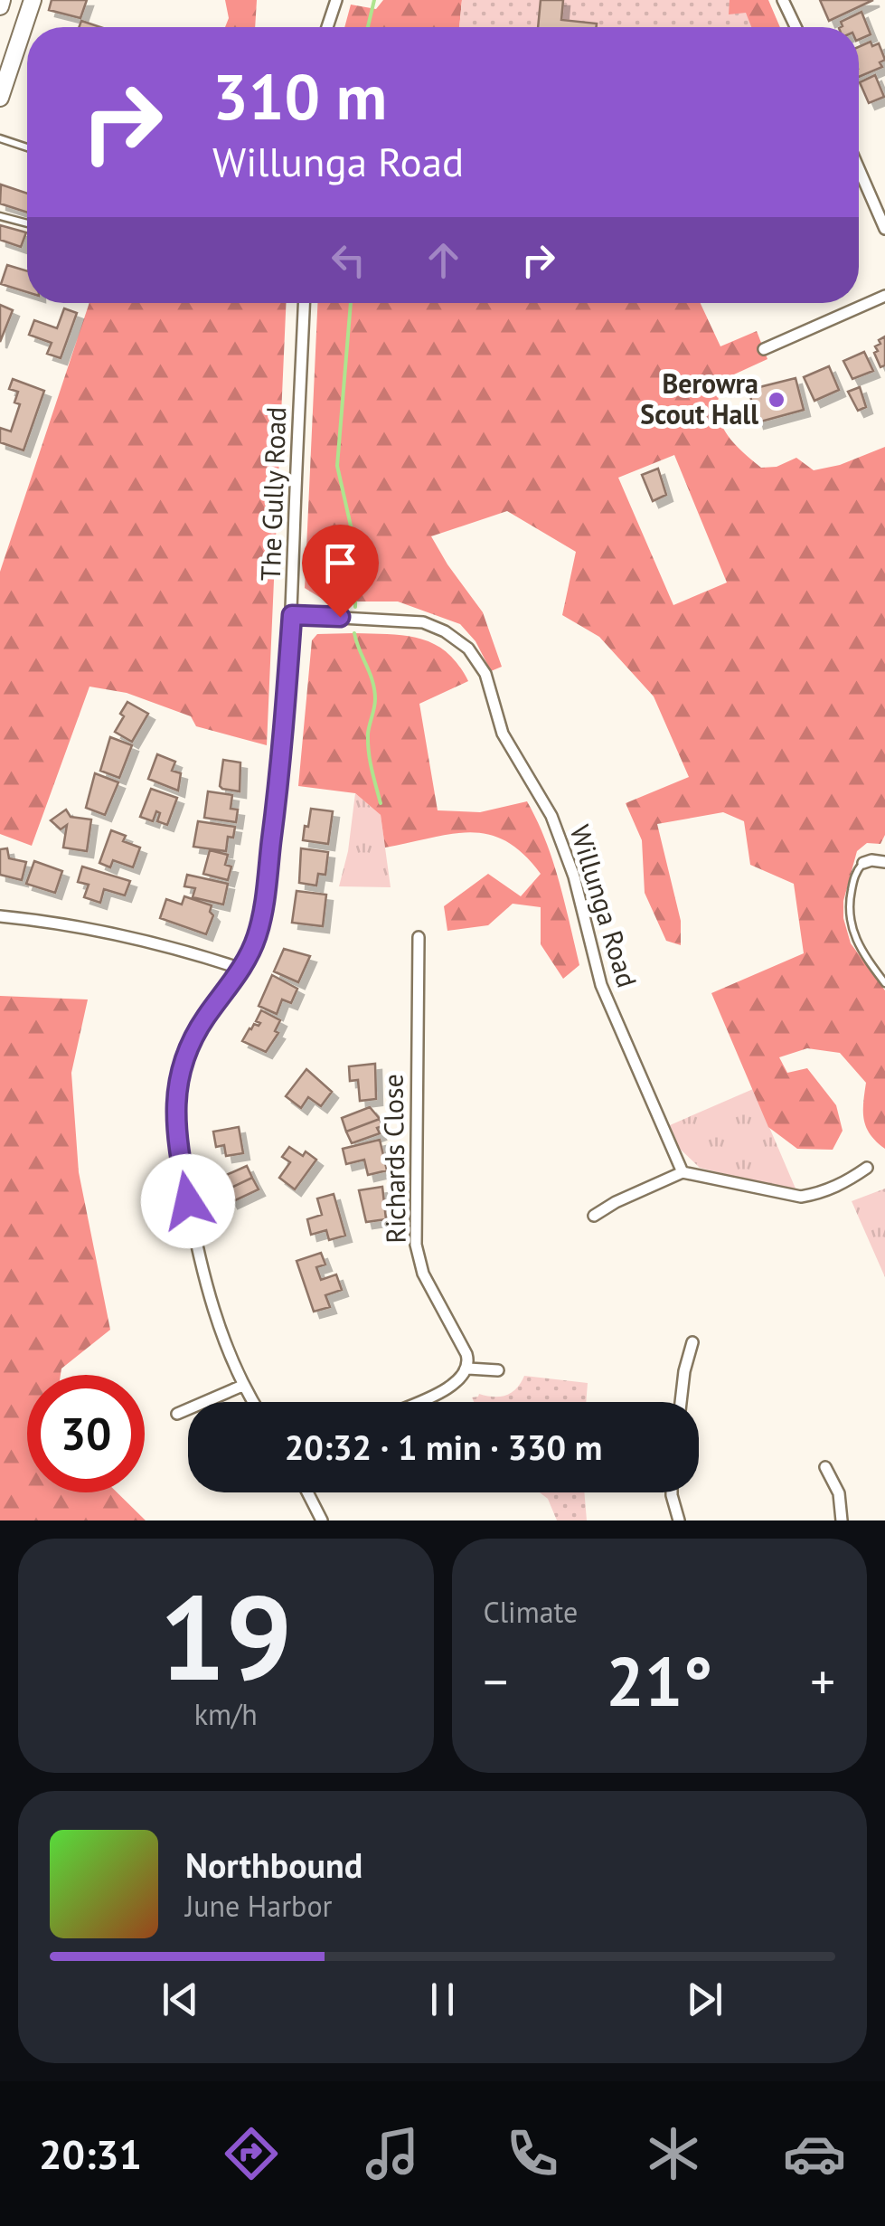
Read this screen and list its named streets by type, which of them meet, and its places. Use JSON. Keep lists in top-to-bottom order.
{
  "streets": {
    "street": ["The Gully Road", "Willunga Road", "Richards Close"]
  },
  "crossings": [
    ["The Gully Road", "Willunga Road"]
  ],
  "places": ["Berowra Scout Hall"],
  "page": {
    "turn": ["310 m", "Willunga Road"],
    "limit": "30",
    "trip": "20:32 · 1 min · 330 m",
    "tile": [
      ["19", "km/h"],
      "Climate"
    ],
    "heat": ["−", "21°", "+"],
    "song": ["Northbound", "June Harbor"],
    "tabs": "20:31"
  }
}
